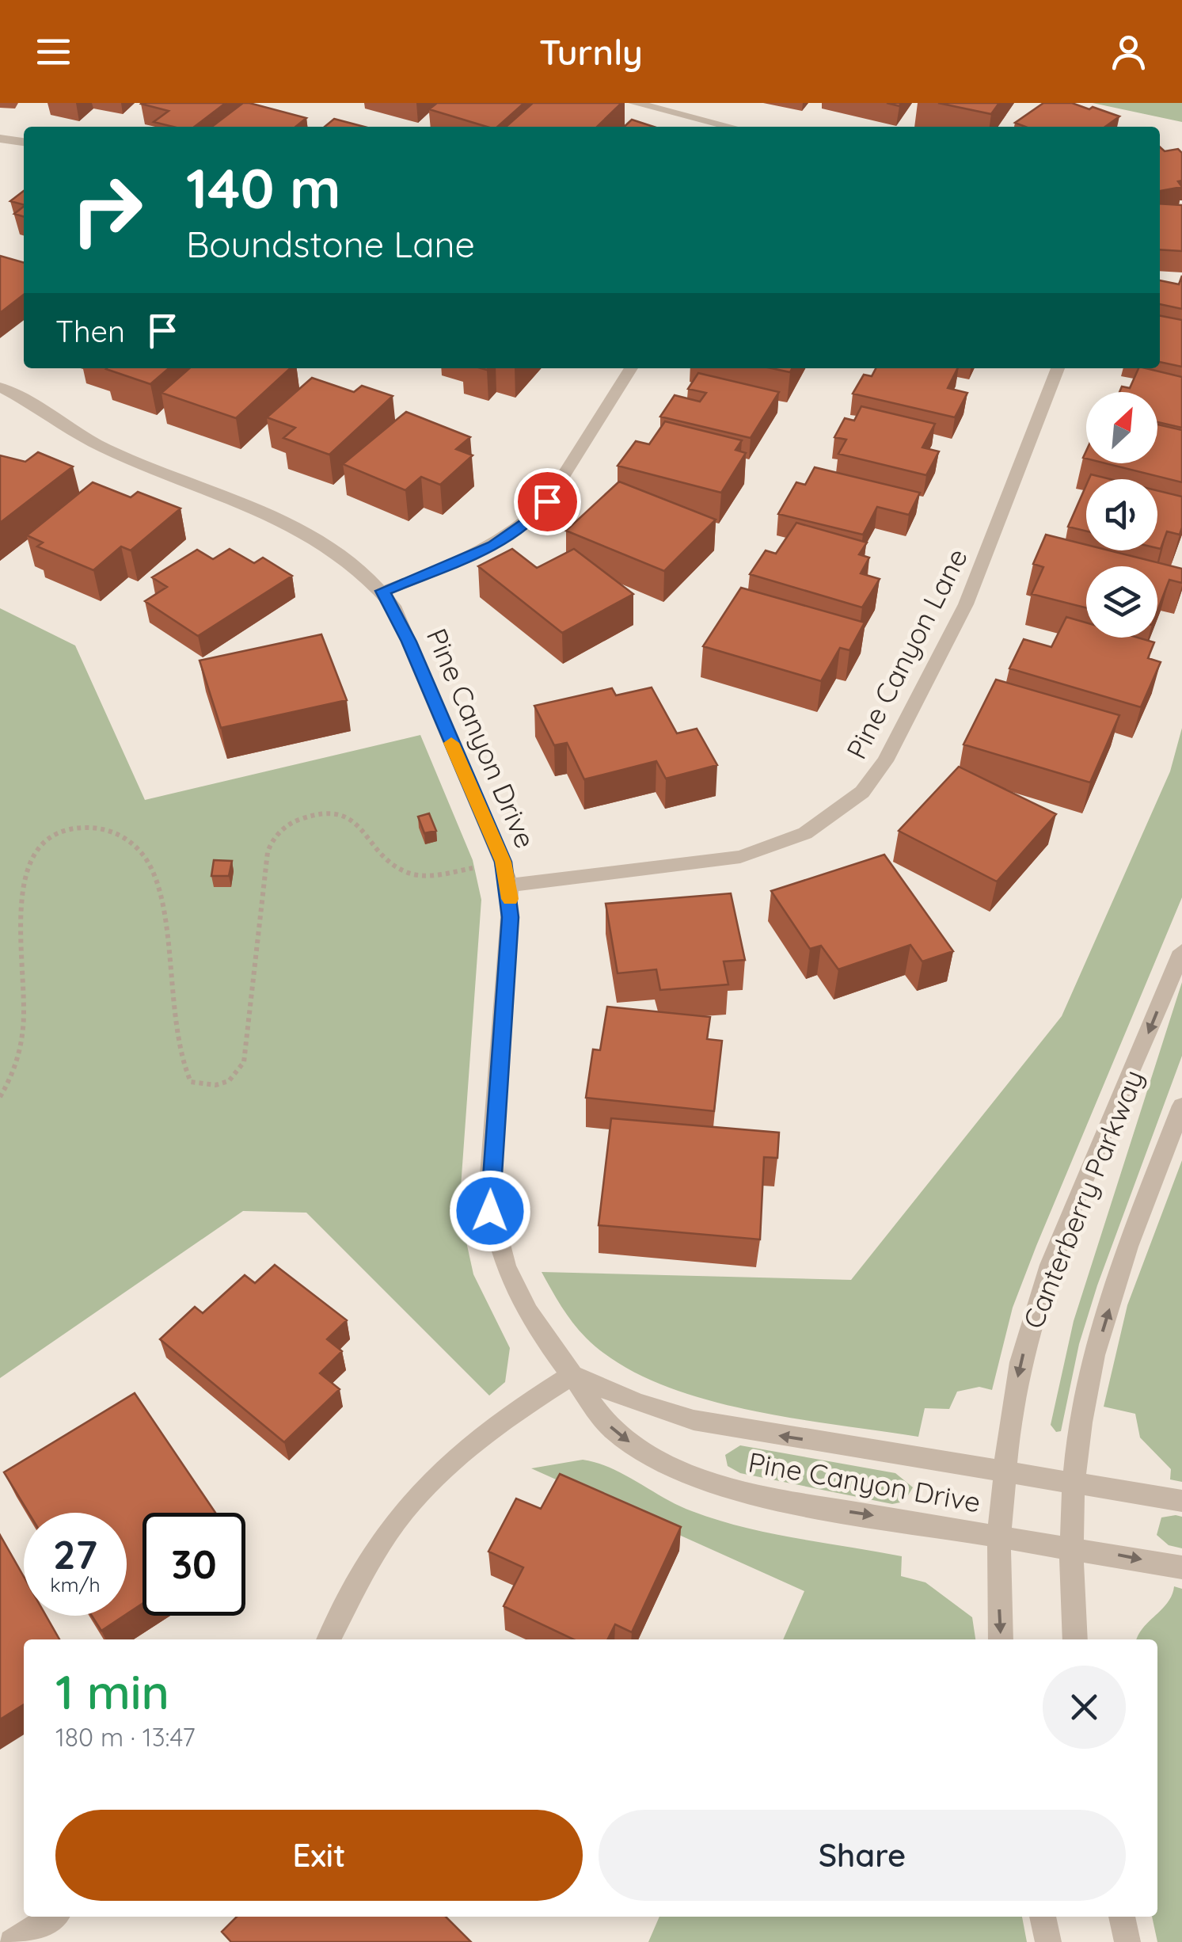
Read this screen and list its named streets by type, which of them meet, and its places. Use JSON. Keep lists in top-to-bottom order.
{
  "streets": {
    "street": ["Pine Canyon Lane", "Pine Canyon Drive", "Canterberry Parkway"]
  },
  "crossings": [
    ["Pine Canyon Lane", "Pine Canyon Drive"],
    ["Pine Canyon Drive", "Canterberry Parkway"]
  ],
  "north": "top right",
  "page": {
    "header": "Turnly",
    "turn": ["140 m", "Boundstone Lane"],
    "then": "Then",
    "speed": "27 km/h",
    "limit": "30",
    "heading": ["1 min", "180 m · 13:47"],
    "buttons": ["Exit", "Share"]
  }
}
